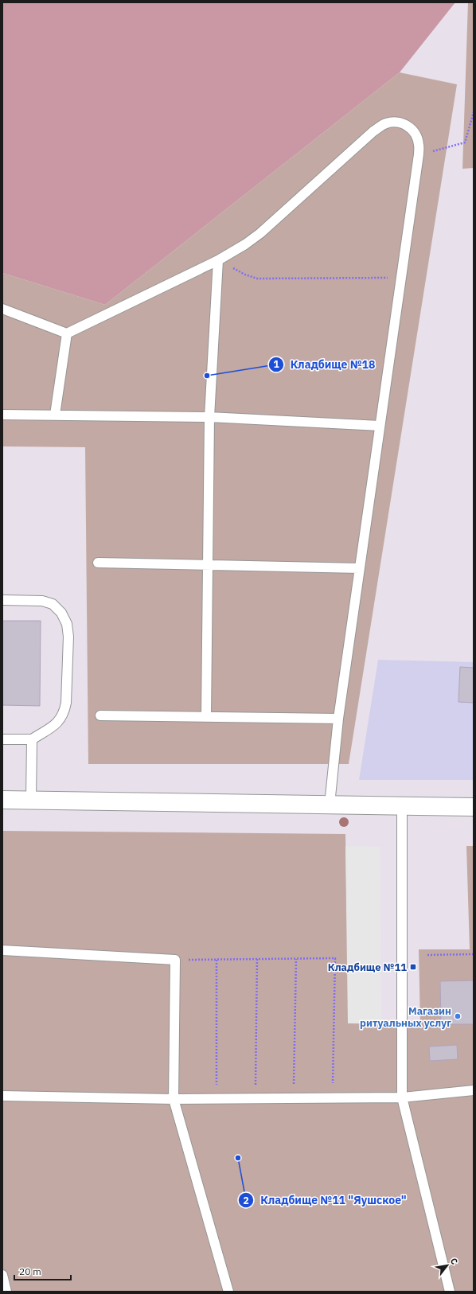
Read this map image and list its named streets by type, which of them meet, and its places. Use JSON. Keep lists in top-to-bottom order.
{
  "places": {
    "other": ["Кладбище №18", "Магазин ритуальных услуг", "Кладбище №11 \"Яушское\""],
    "transit": ["Кладбище №11"]
  },
  "scale_bar": "20 m",
  "north": "top right"
}
